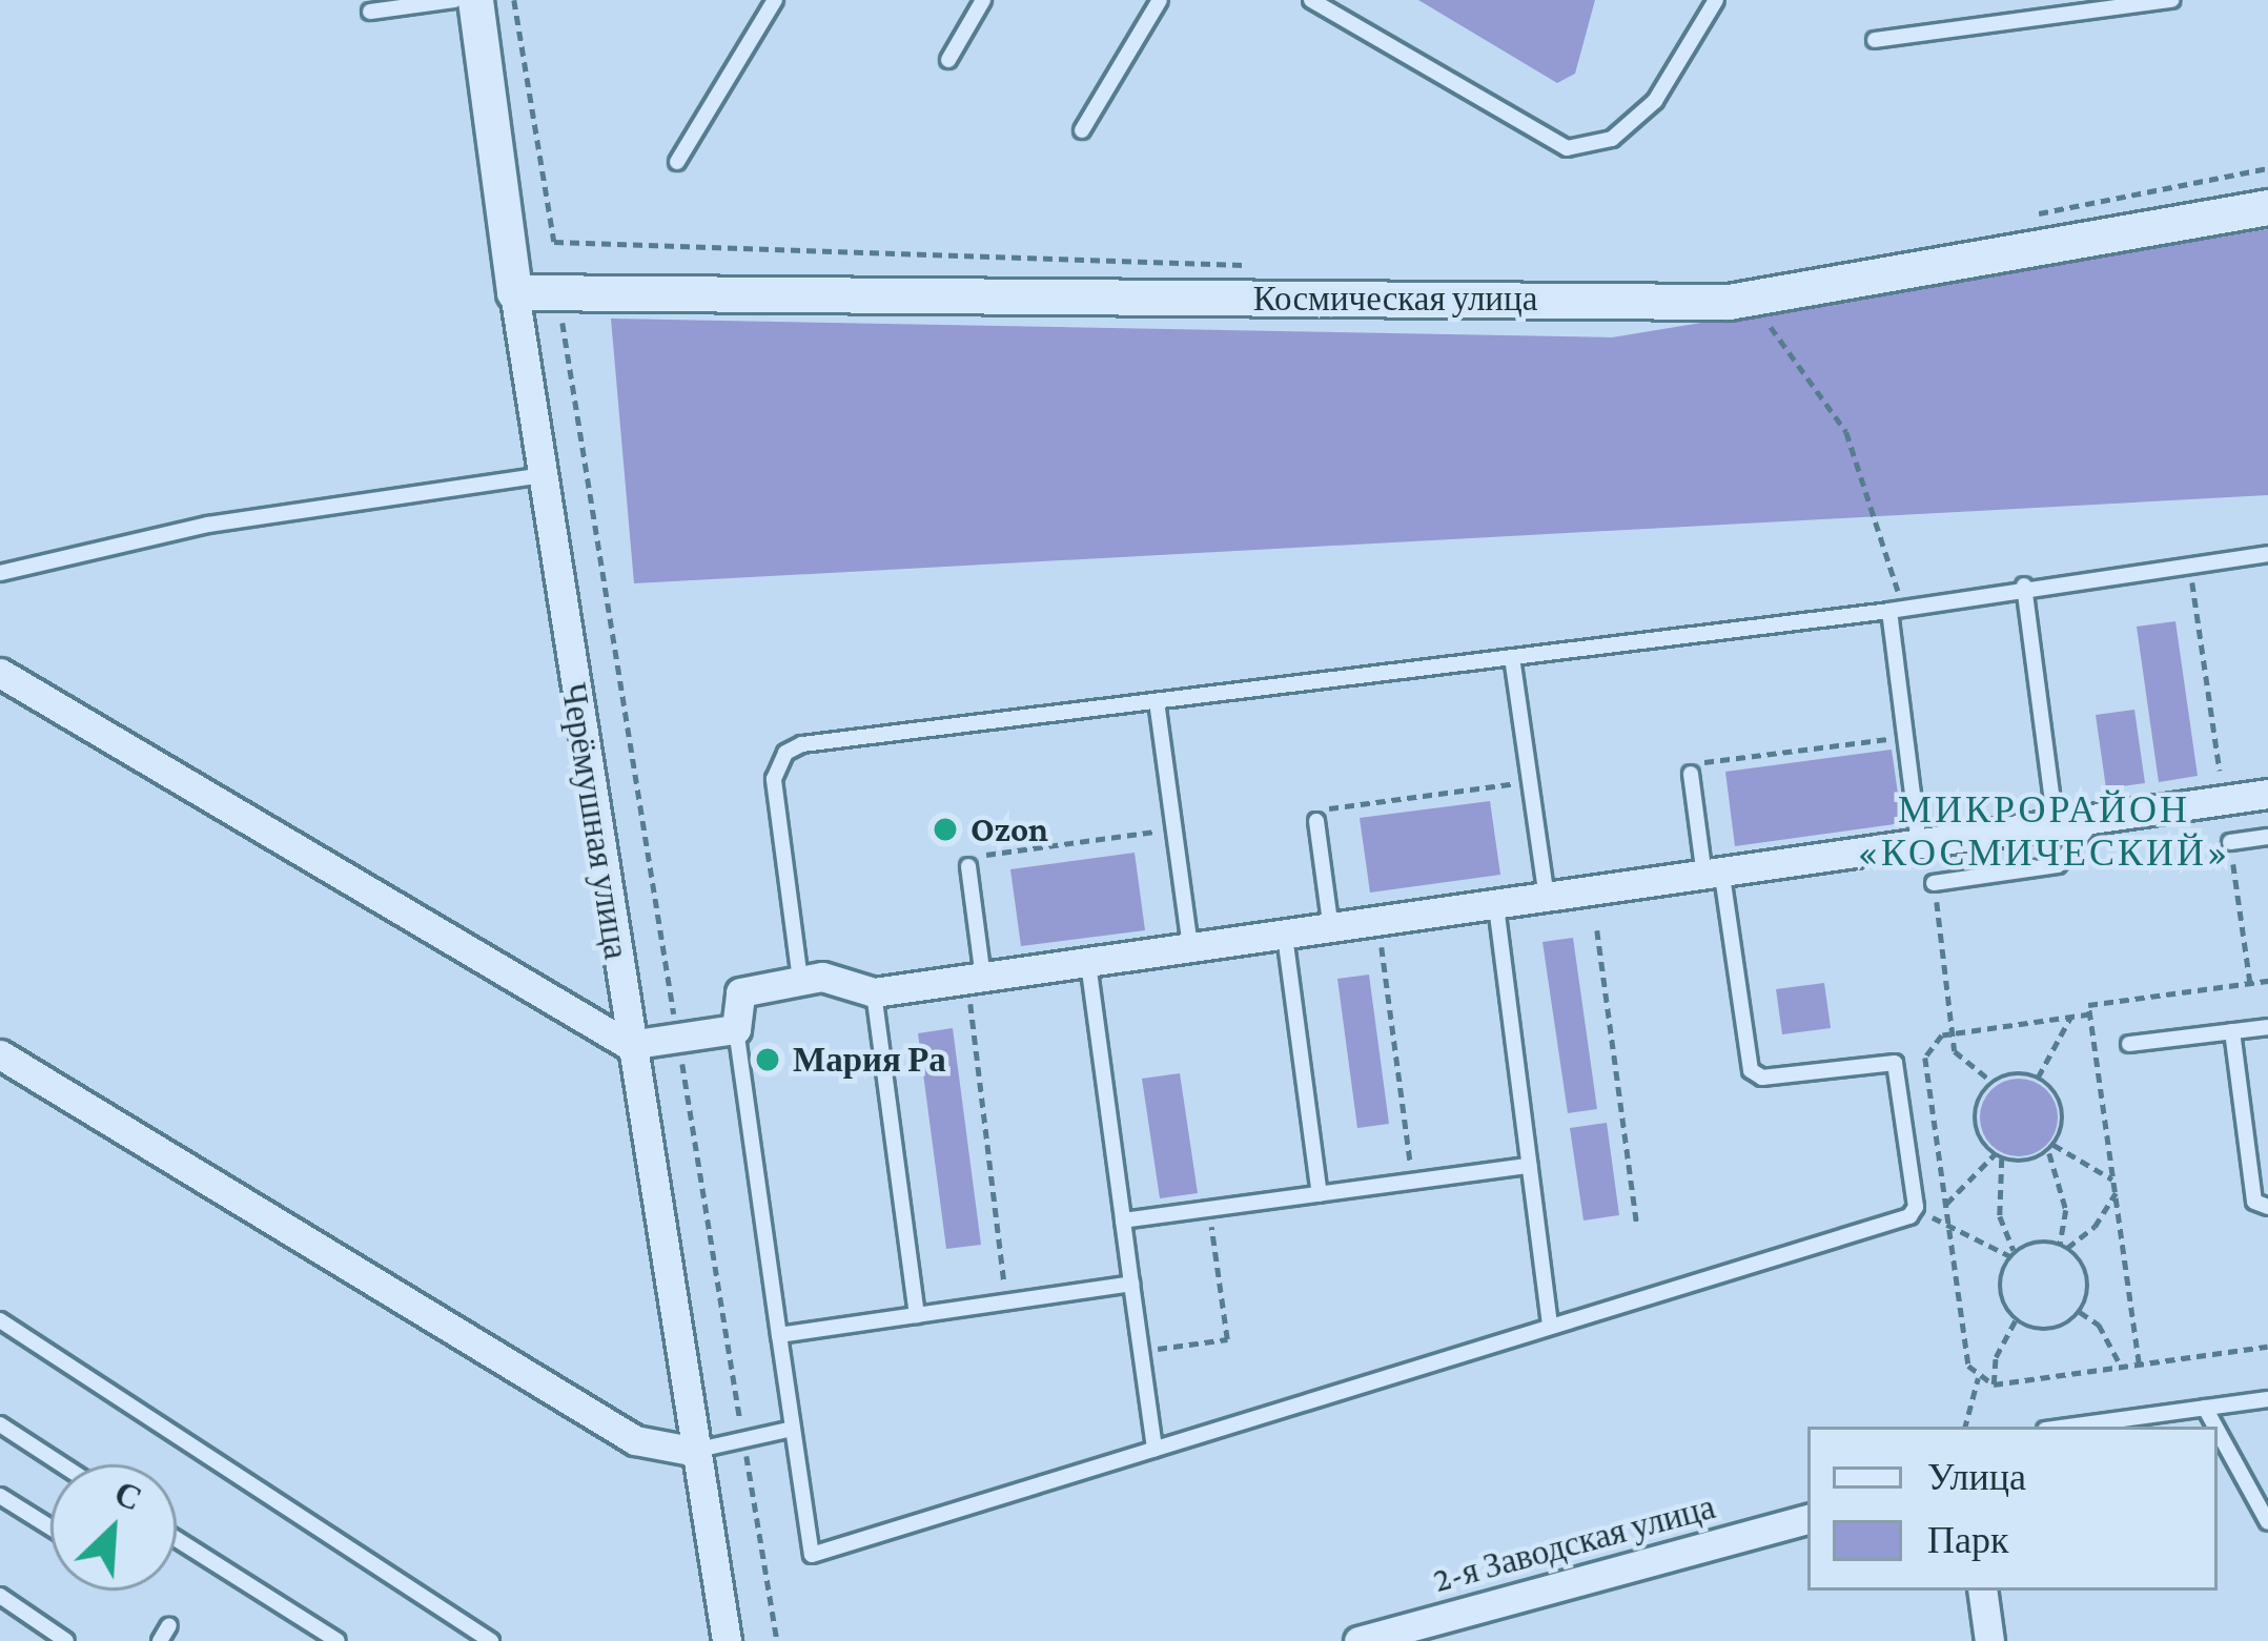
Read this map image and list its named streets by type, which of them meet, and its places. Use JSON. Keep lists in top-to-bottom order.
{
  "streets": {
    "street": ["Космическая улица", "Черёмушная улица", "2-я Заводская улица"]
  },
  "crossings": [
    ["Космическая улица", "Черёмушная улица"]
  ],
  "districts": ["МИКРОРАЙОН «КОСМИЧЕСКИЙ»"],
  "places": ["Ozon", "Мария Ра"],
  "legend": ["Улица", "Парк"],
  "north": "top right"
}
